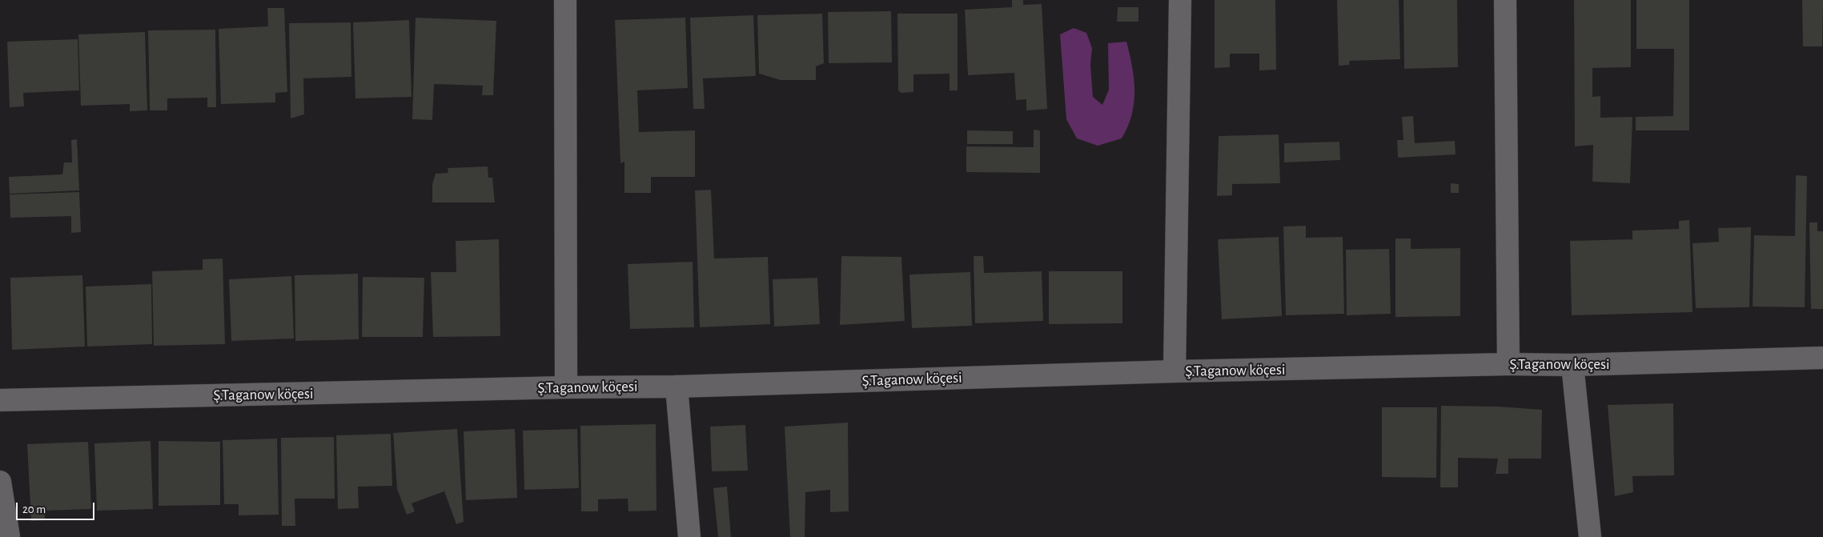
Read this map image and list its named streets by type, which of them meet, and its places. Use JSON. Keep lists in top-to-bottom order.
{
  "streets": {
    "street": ["Ş.Taganow köçesi"]
  },
  "scale_bar": "20 m"
}
